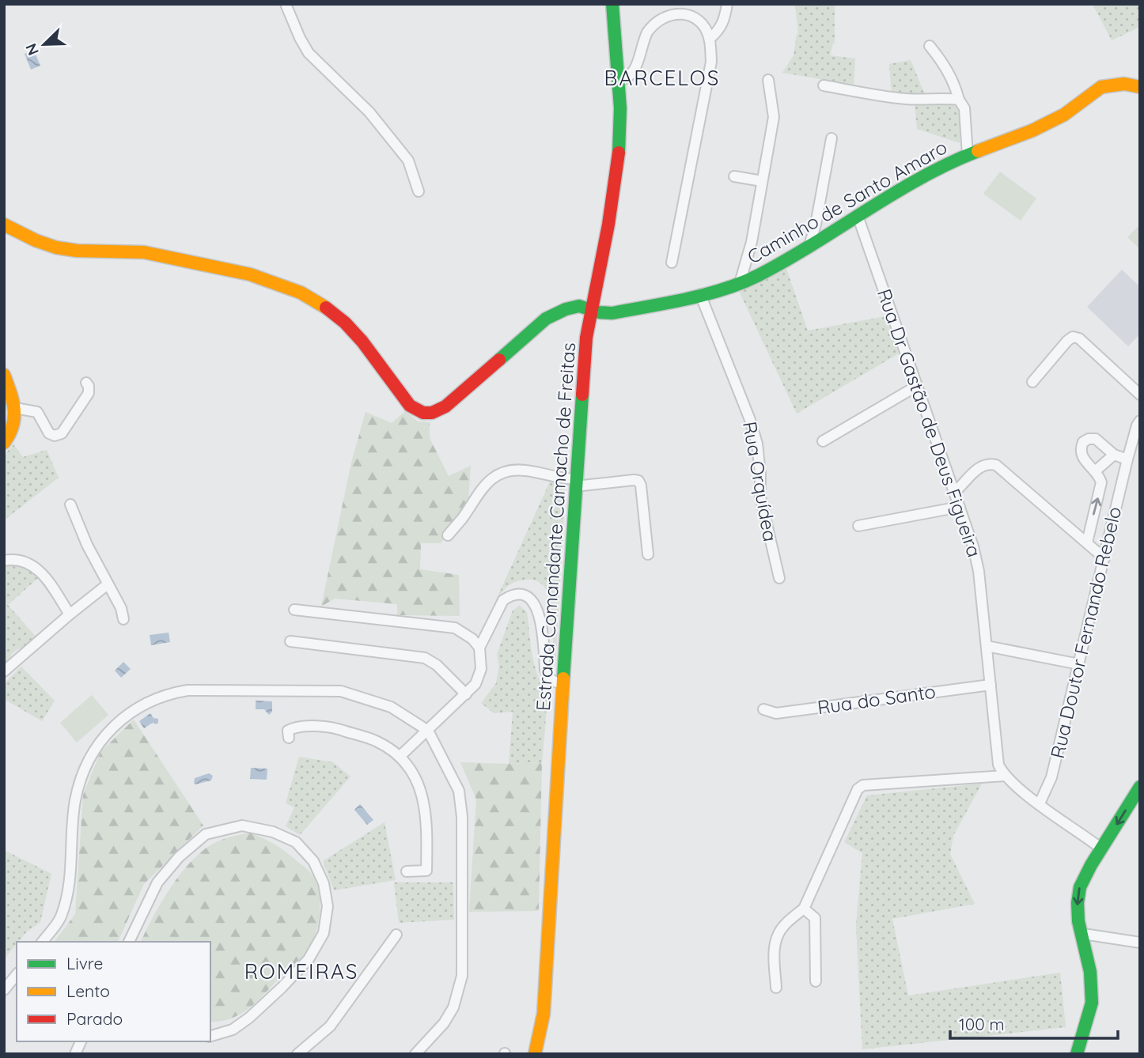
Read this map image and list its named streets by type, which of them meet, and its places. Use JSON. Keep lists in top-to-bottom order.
{
  "streets": {
    "street": [
      "Caminho de Santo Amaro",
      "Rua Dr Gastão de Deus Figueira",
      "Rua Orquídea",
      "Estrada Comandante Camacho de Freitas",
      "Rua Doutor Fernando Rebelo",
      "Rua do Santo"
    ]
  },
  "crossings": [
    ["Caminho de Santo Amaro", "Rua Dr Gastão de Deus Figueira"],
    ["Caminho de Santo Amaro", "Rua Orquídea"],
    ["Caminho de Santo Amaro", "Estrada Comandante Camacho de Freitas"],
    ["Rua Dr Gastão de Deus Figueira", "Rua do Santo"]
  ],
  "districts": ["BARCELOS", "ROMEIRAS"],
  "legend": ["Livre", "Lento", "Parado"],
  "scale_bar": "100 m",
  "north": "bottom left"
}
